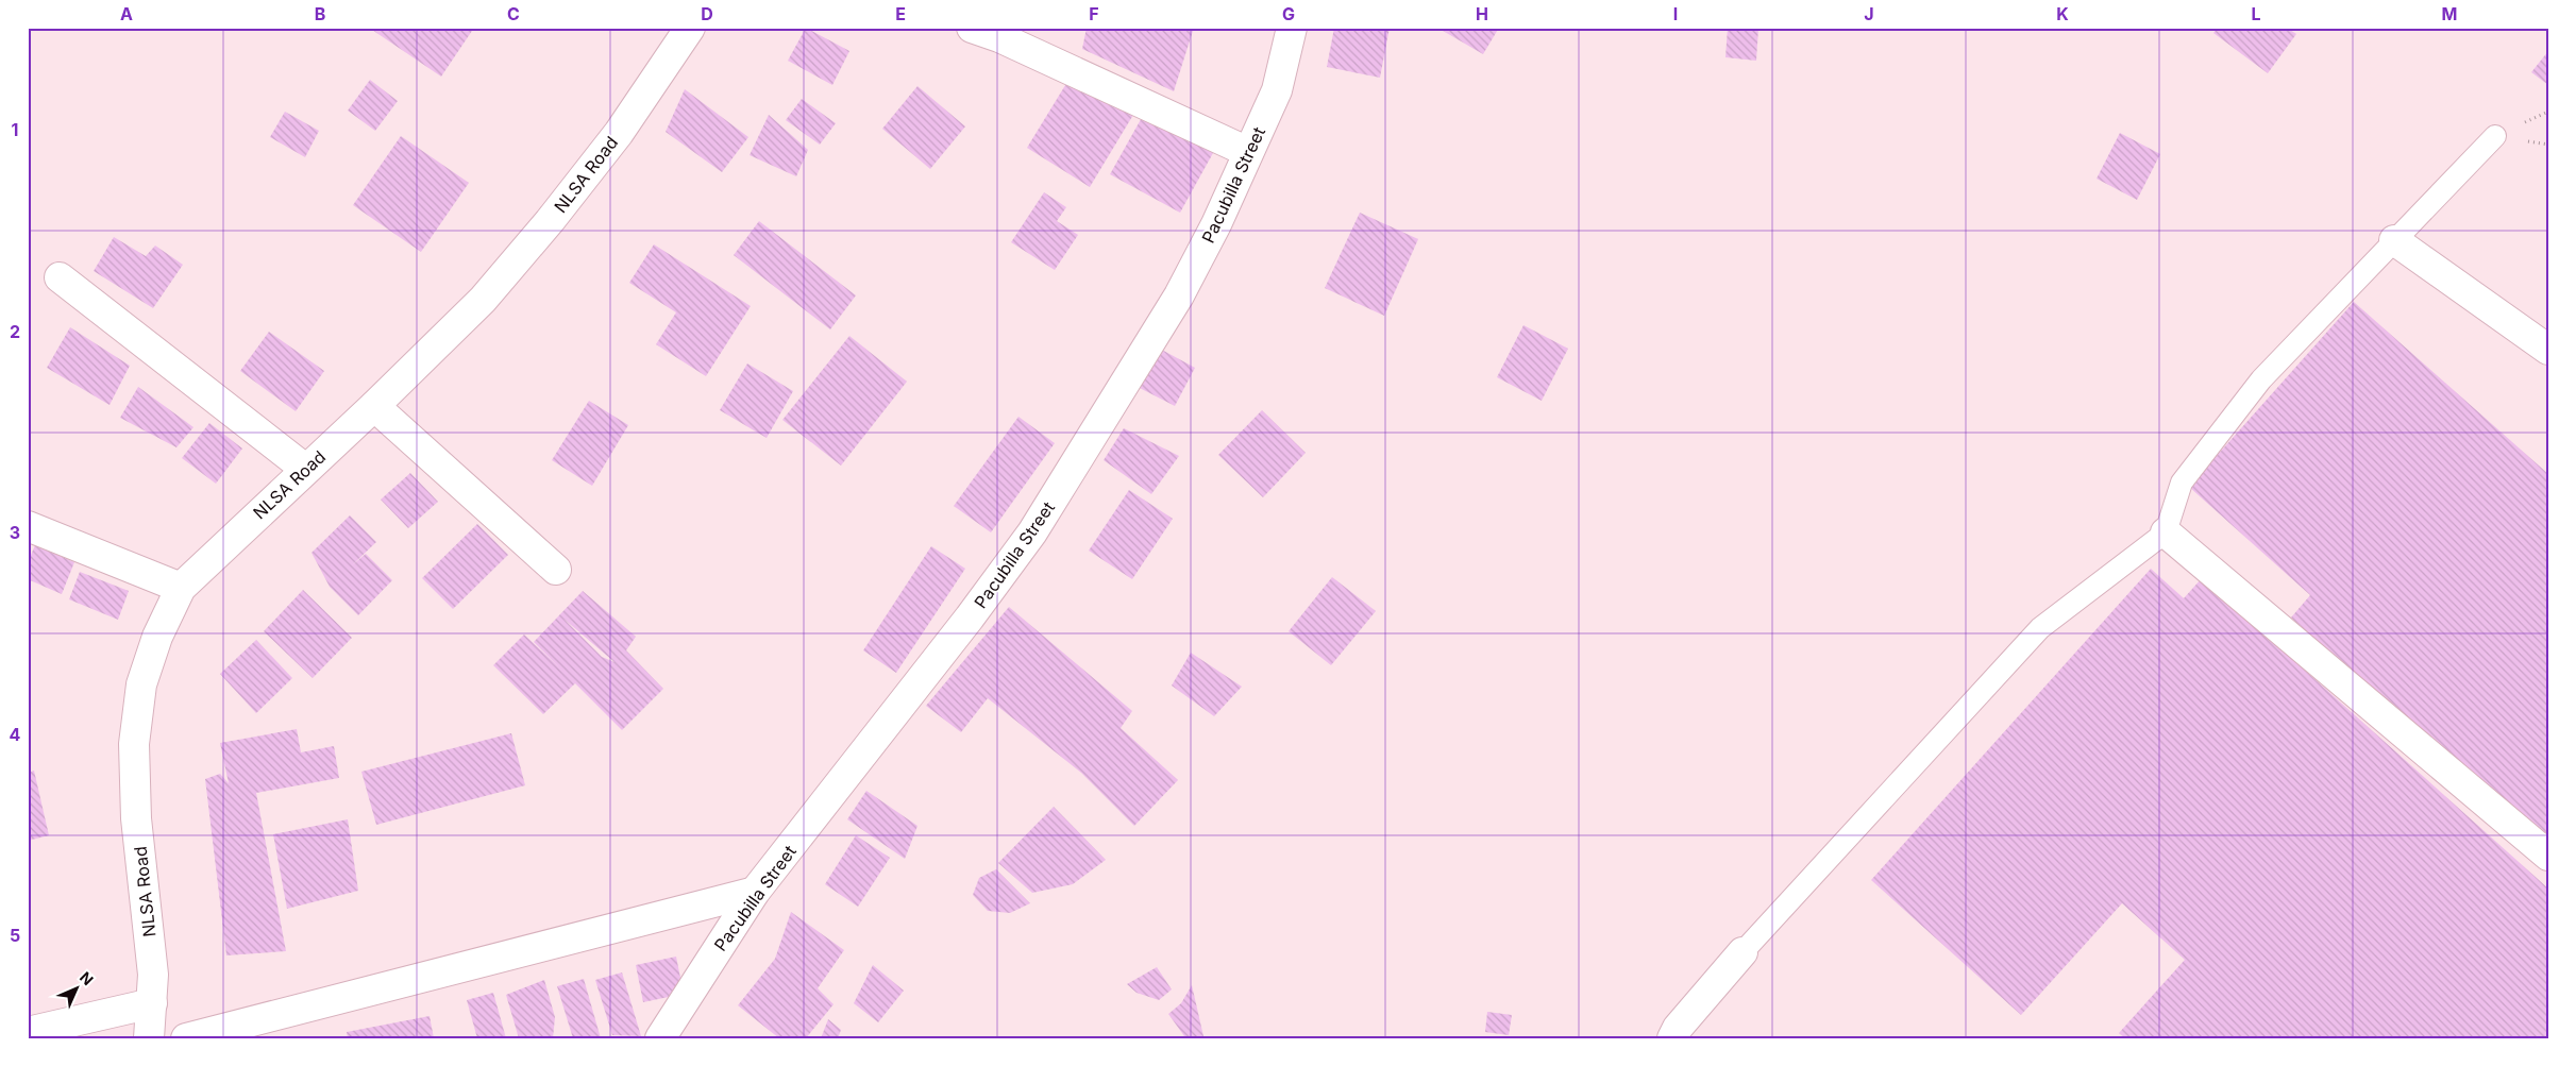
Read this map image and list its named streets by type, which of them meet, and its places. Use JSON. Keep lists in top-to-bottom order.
{
  "streets": {
    "street": ["NLSA Road", "Pacubilla Street"]
  },
  "north": "top right",
  "grid": {
    "columns": [
      "A",
      "B",
      "C",
      "D",
      "E",
      "F",
      "G",
      "H",
      "I",
      "J",
      "K",
      "L",
      "M"
    ],
    "rows": [
      "1",
      "2",
      "3",
      "4",
      "5"
    ]
  }
}
